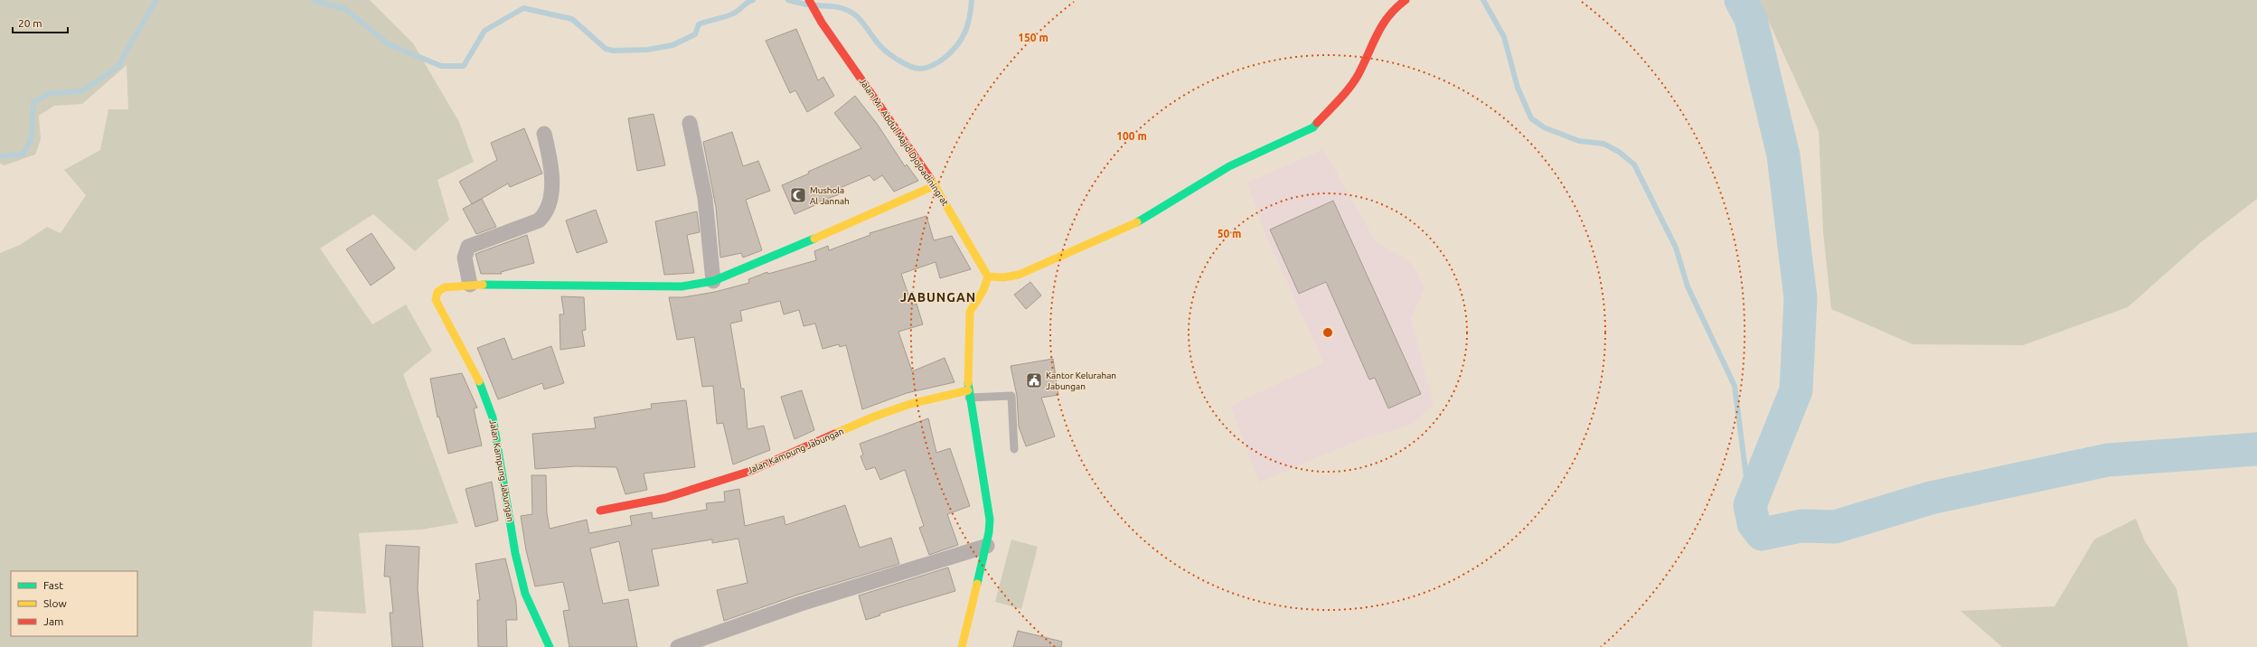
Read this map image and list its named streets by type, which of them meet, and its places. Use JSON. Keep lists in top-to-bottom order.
{
  "streets": {
    "street": ["Jalan Mr. Abdul Majid Djojoadiningrat", "Jalan Kampung Jabungan"]
  },
  "crossings": [
    ["Jalan Mr. Abdul Majid Djojoadiningrat", "Jalan Kampung Jabungan"]
  ],
  "districts": ["JABUNGAN"],
  "places": {
    "mosque": ["Mushola Al Jannah"],
    "public building": ["Kantor Kelurahan Jabungan"]
  },
  "legend": ["Fast", "Slow", "Jam"],
  "scale_bar": "20 m",
  "rings": ["150 m", "100 m", "50 m"]
}
